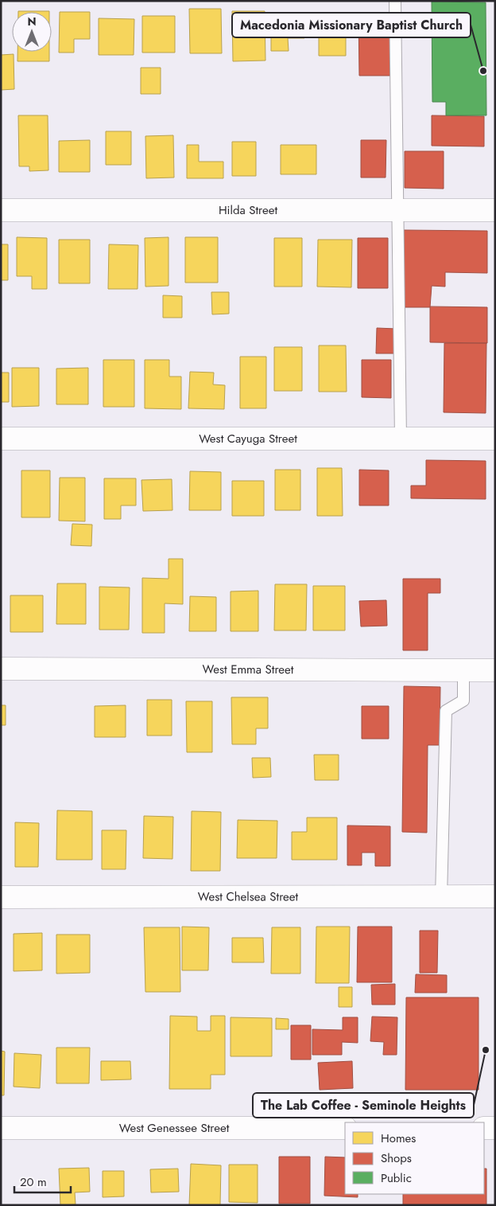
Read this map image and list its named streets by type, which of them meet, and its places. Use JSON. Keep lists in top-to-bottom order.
{
  "streets": {
    "street": [
      "Hilda Street",
      "West Cayuga Street",
      "West Emma Street",
      "West Chelsea Street",
      "West Genessee Street"
    ]
  },
  "places": ["Macedonia Missionary Baptist Church", "The Lab Coffee - Seminole Heights"],
  "legend": ["Homes", "Shops", "Public"],
  "scale_bar": "20 m",
  "north": "top"
}
